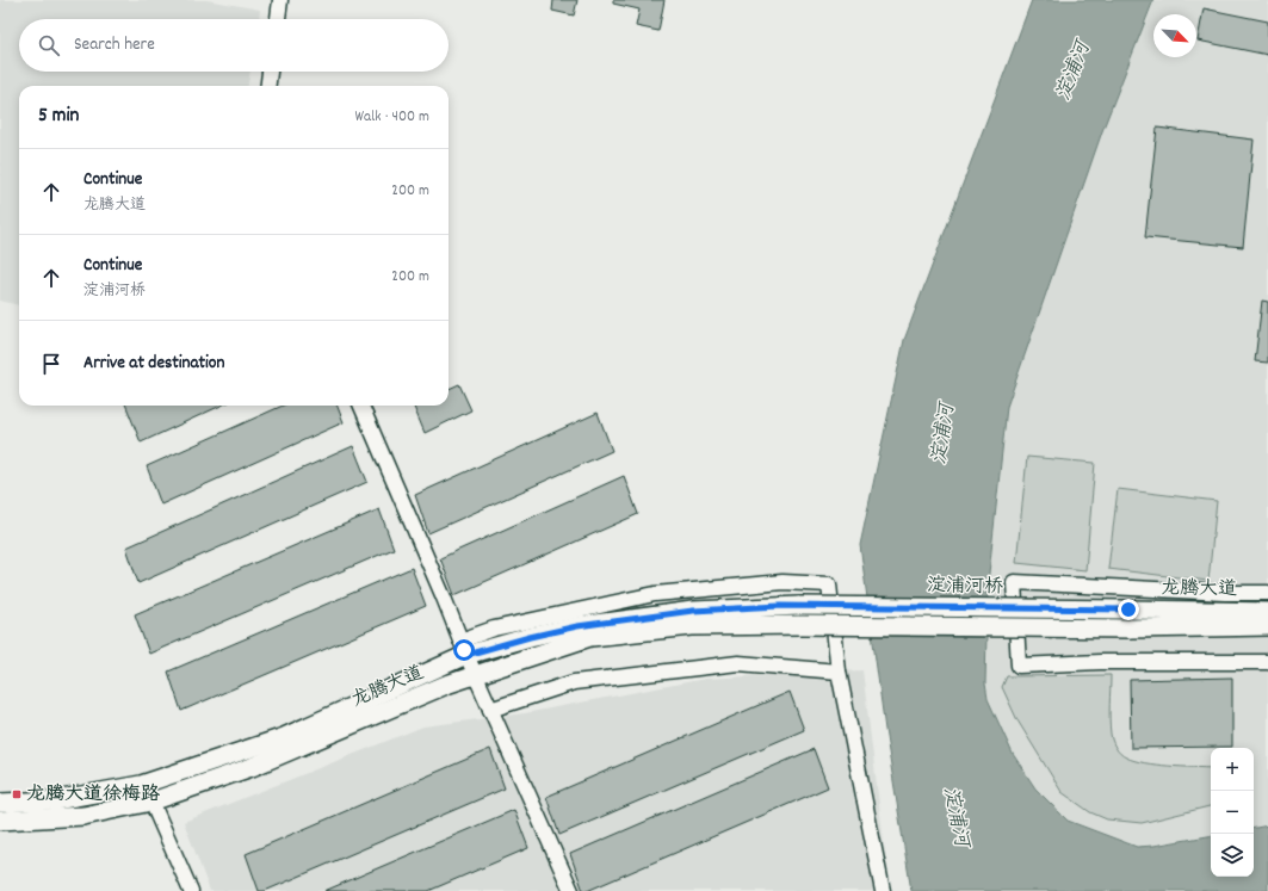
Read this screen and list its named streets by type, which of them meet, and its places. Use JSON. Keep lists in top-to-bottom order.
{
  "streets": {
    "main road": ["淀浦河桥", "龙腾大道"]
  },
  "crossings": [
    ["淀浦河桥", "龙腾大道"]
  ],
  "water": ["淀浦河"],
  "places": {
    "transit": ["龙腾大道徐梅路"]
  },
  "north": "bottom right",
  "page": {
    "search": "Search here",
    "heading": ["5 min", "Walk · 400 m"],
    "list": [
      ["Continue", "龙腾大道", "200 m"],
      ["Continue", "淀浦河桥", "200 m"],
      "Arrive at destination"
    ],
    "map_buttons": ["+", "−"]
  }
}
